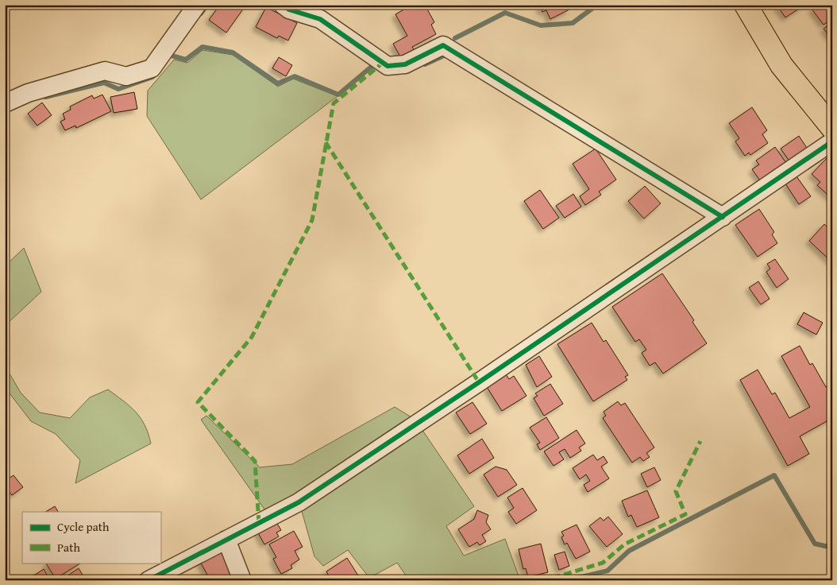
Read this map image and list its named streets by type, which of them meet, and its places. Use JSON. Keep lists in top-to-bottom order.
{
  "legend": ["Cycle path", "Path"]
}
